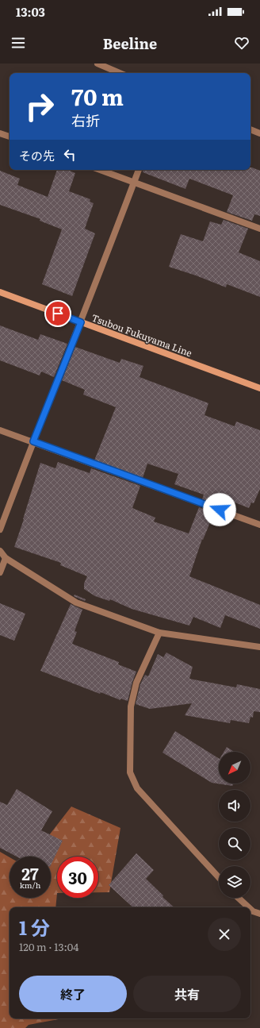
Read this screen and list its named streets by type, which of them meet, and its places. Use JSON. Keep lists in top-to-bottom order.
{
  "streets": {
    "main road": ["Tsubou Fukuyama Line"]
  },
  "north": "bottom left",
  "page": {
    "status": "13:03",
    "header": "Beeline",
    "turn": ["70 m", "右折"],
    "then": "その先",
    "speed": "27 km/h",
    "limit": "30",
    "heading": ["1 分", "120 m · 13:04"],
    "buttons": ["終了", "共有"]
  }
}
